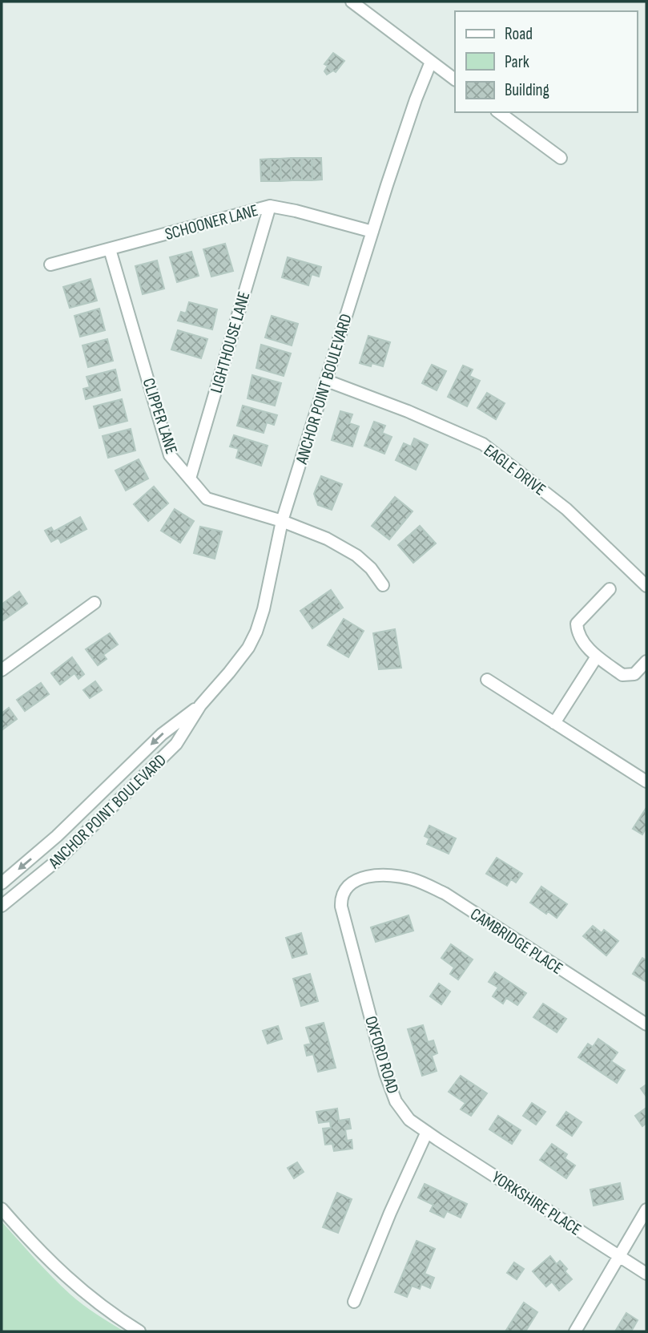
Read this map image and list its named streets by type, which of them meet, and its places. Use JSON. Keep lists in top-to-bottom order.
{
  "streets": {
    "street": [
      "SCHOONER LANE",
      "LIGHTHOUSE LANE",
      "ANCHOR POINT BOULEVARD",
      "CLIPPER LANE",
      "EAGLE DRIVE",
      "CAMBRIDGE PLACE",
      "OXFORD ROAD",
      "YORKSHIRE PLACE"
    ]
  },
  "crossings": [
    ["SCHOONER LANE", "LIGHTHOUSE LANE"],
    ["SCHOONER LANE", "ANCHOR POINT BOULEVARD"],
    ["SCHOONER LANE", "CLIPPER LANE"],
    ["LIGHTHOUSE LANE", "CLIPPER LANE"],
    ["ANCHOR POINT BOULEVARD", "CLIPPER LANE"],
    ["ANCHOR POINT BOULEVARD", "EAGLE DRIVE"],
    ["CAMBRIDGE PLACE", "OXFORD ROAD"],
    ["OXFORD ROAD", "YORKSHIRE PLACE"]
  ],
  "legend": ["Road", "Park", "Building"]
}
